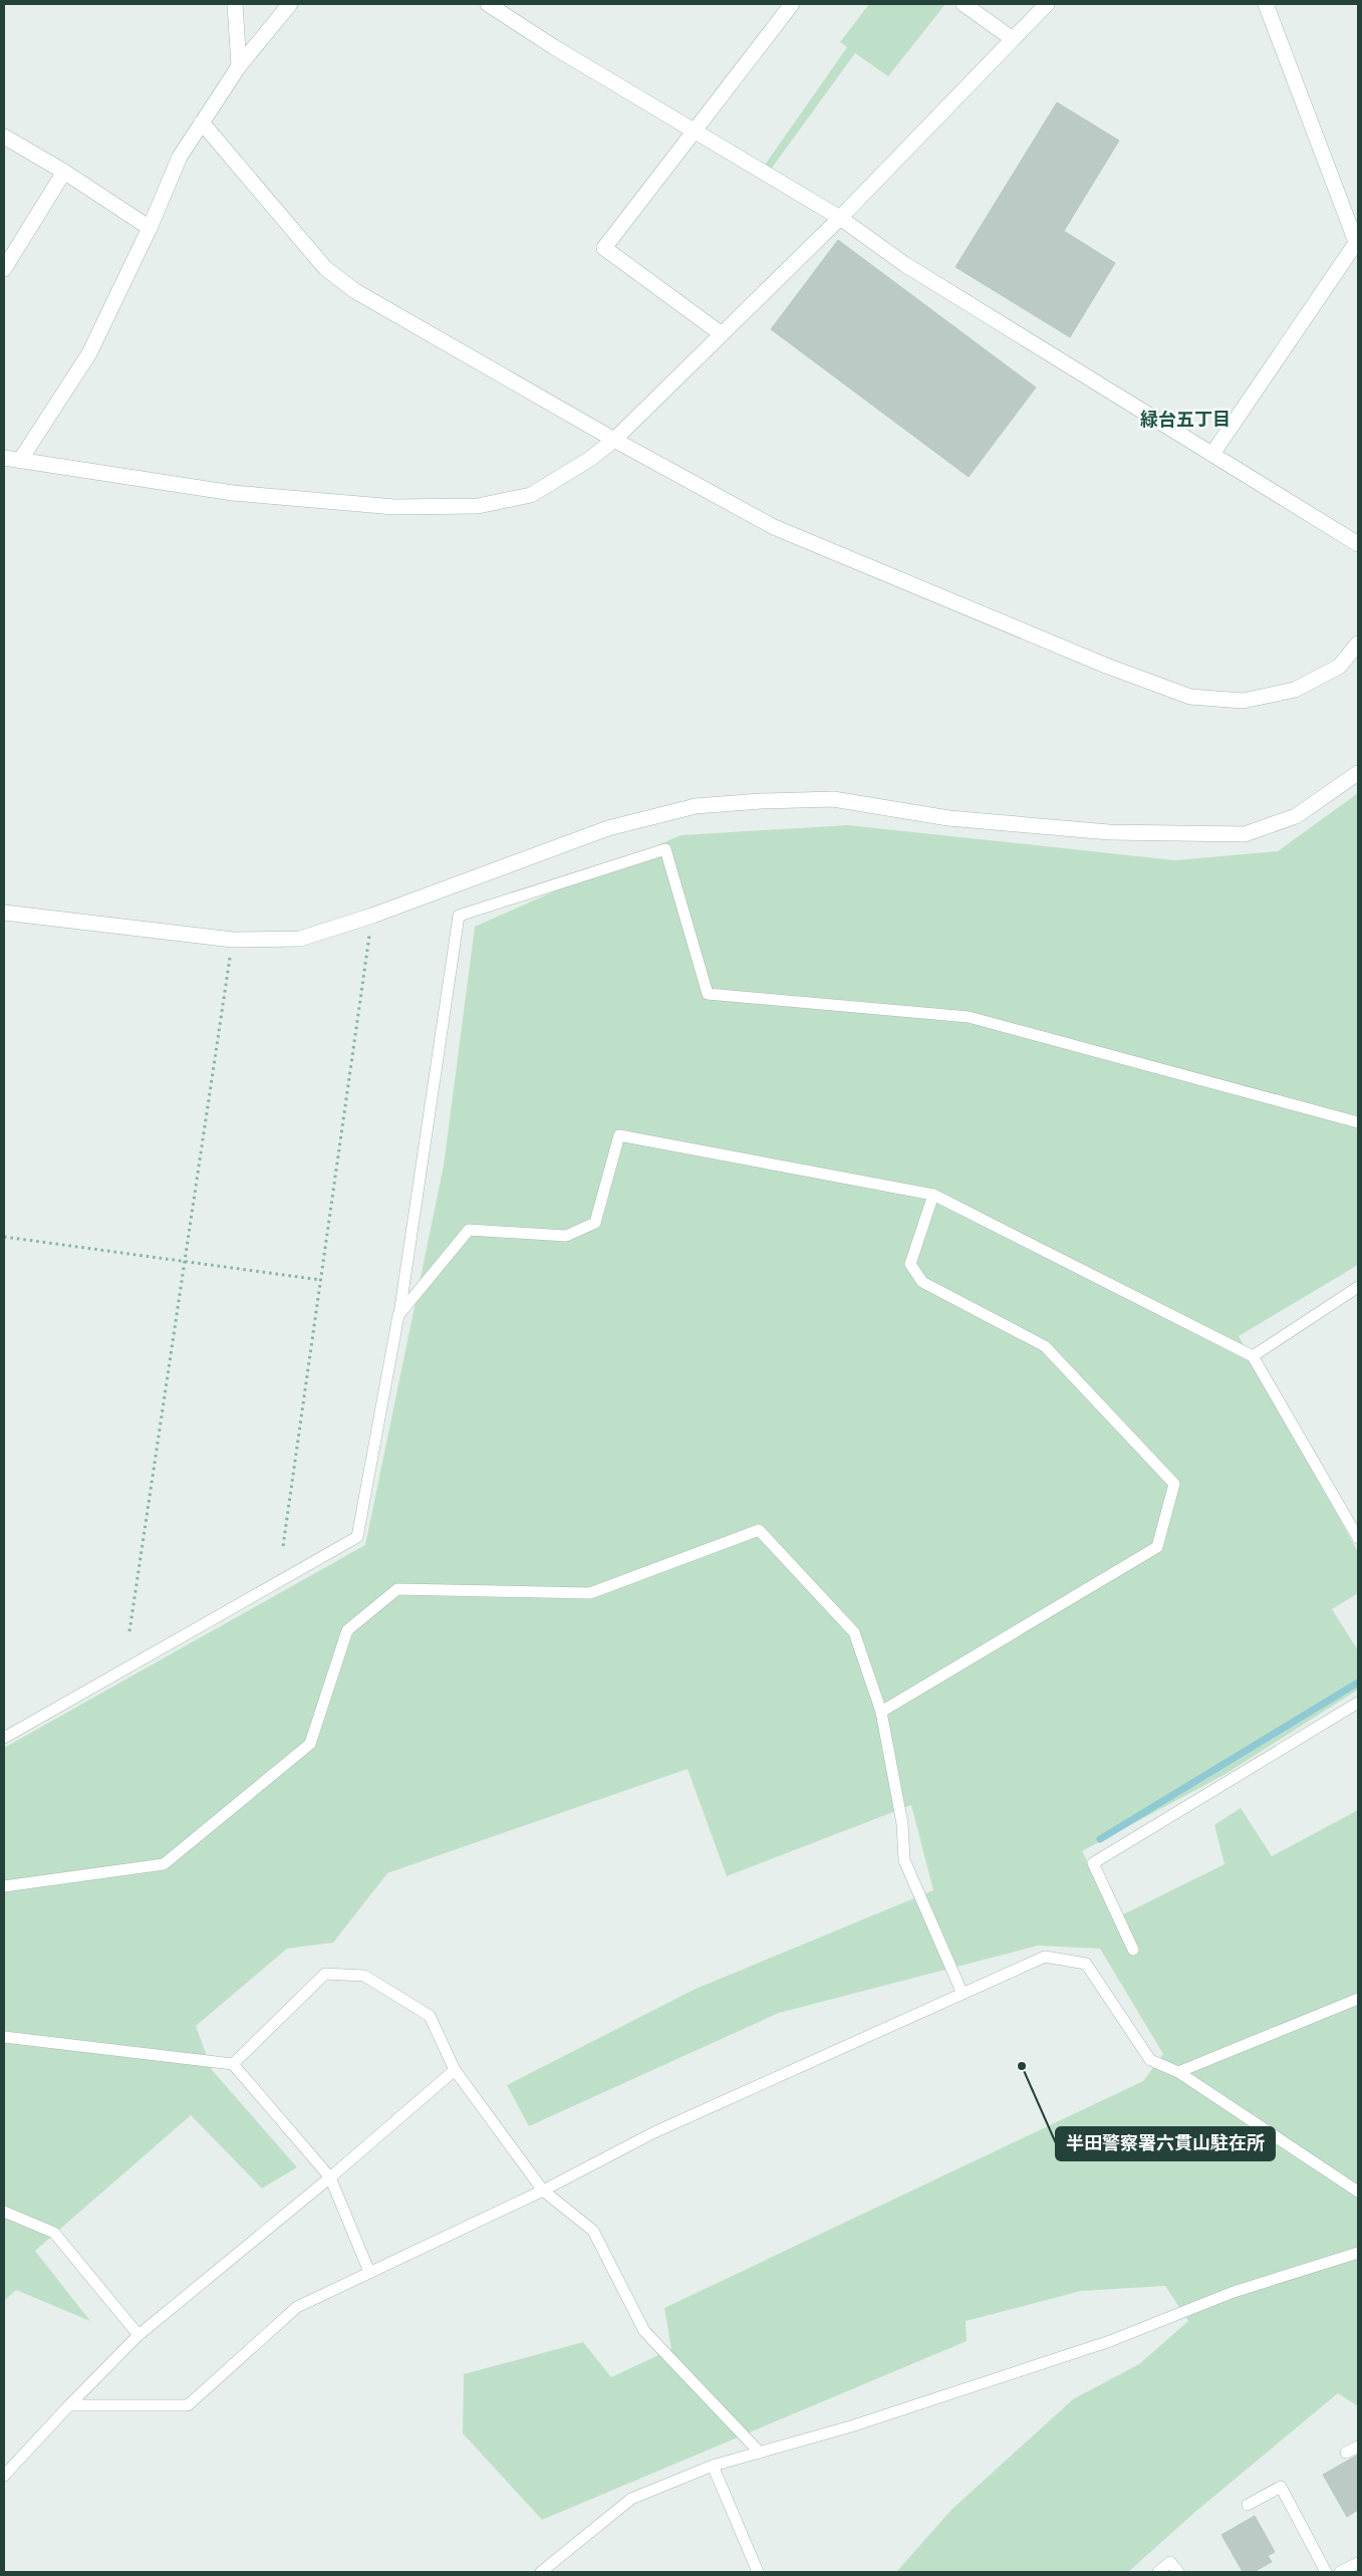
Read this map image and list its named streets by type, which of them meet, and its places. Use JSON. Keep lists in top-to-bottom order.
{
  "districts": ["緑台五丁目"],
  "places": ["半田警察署六貫山駐在所"]
}
